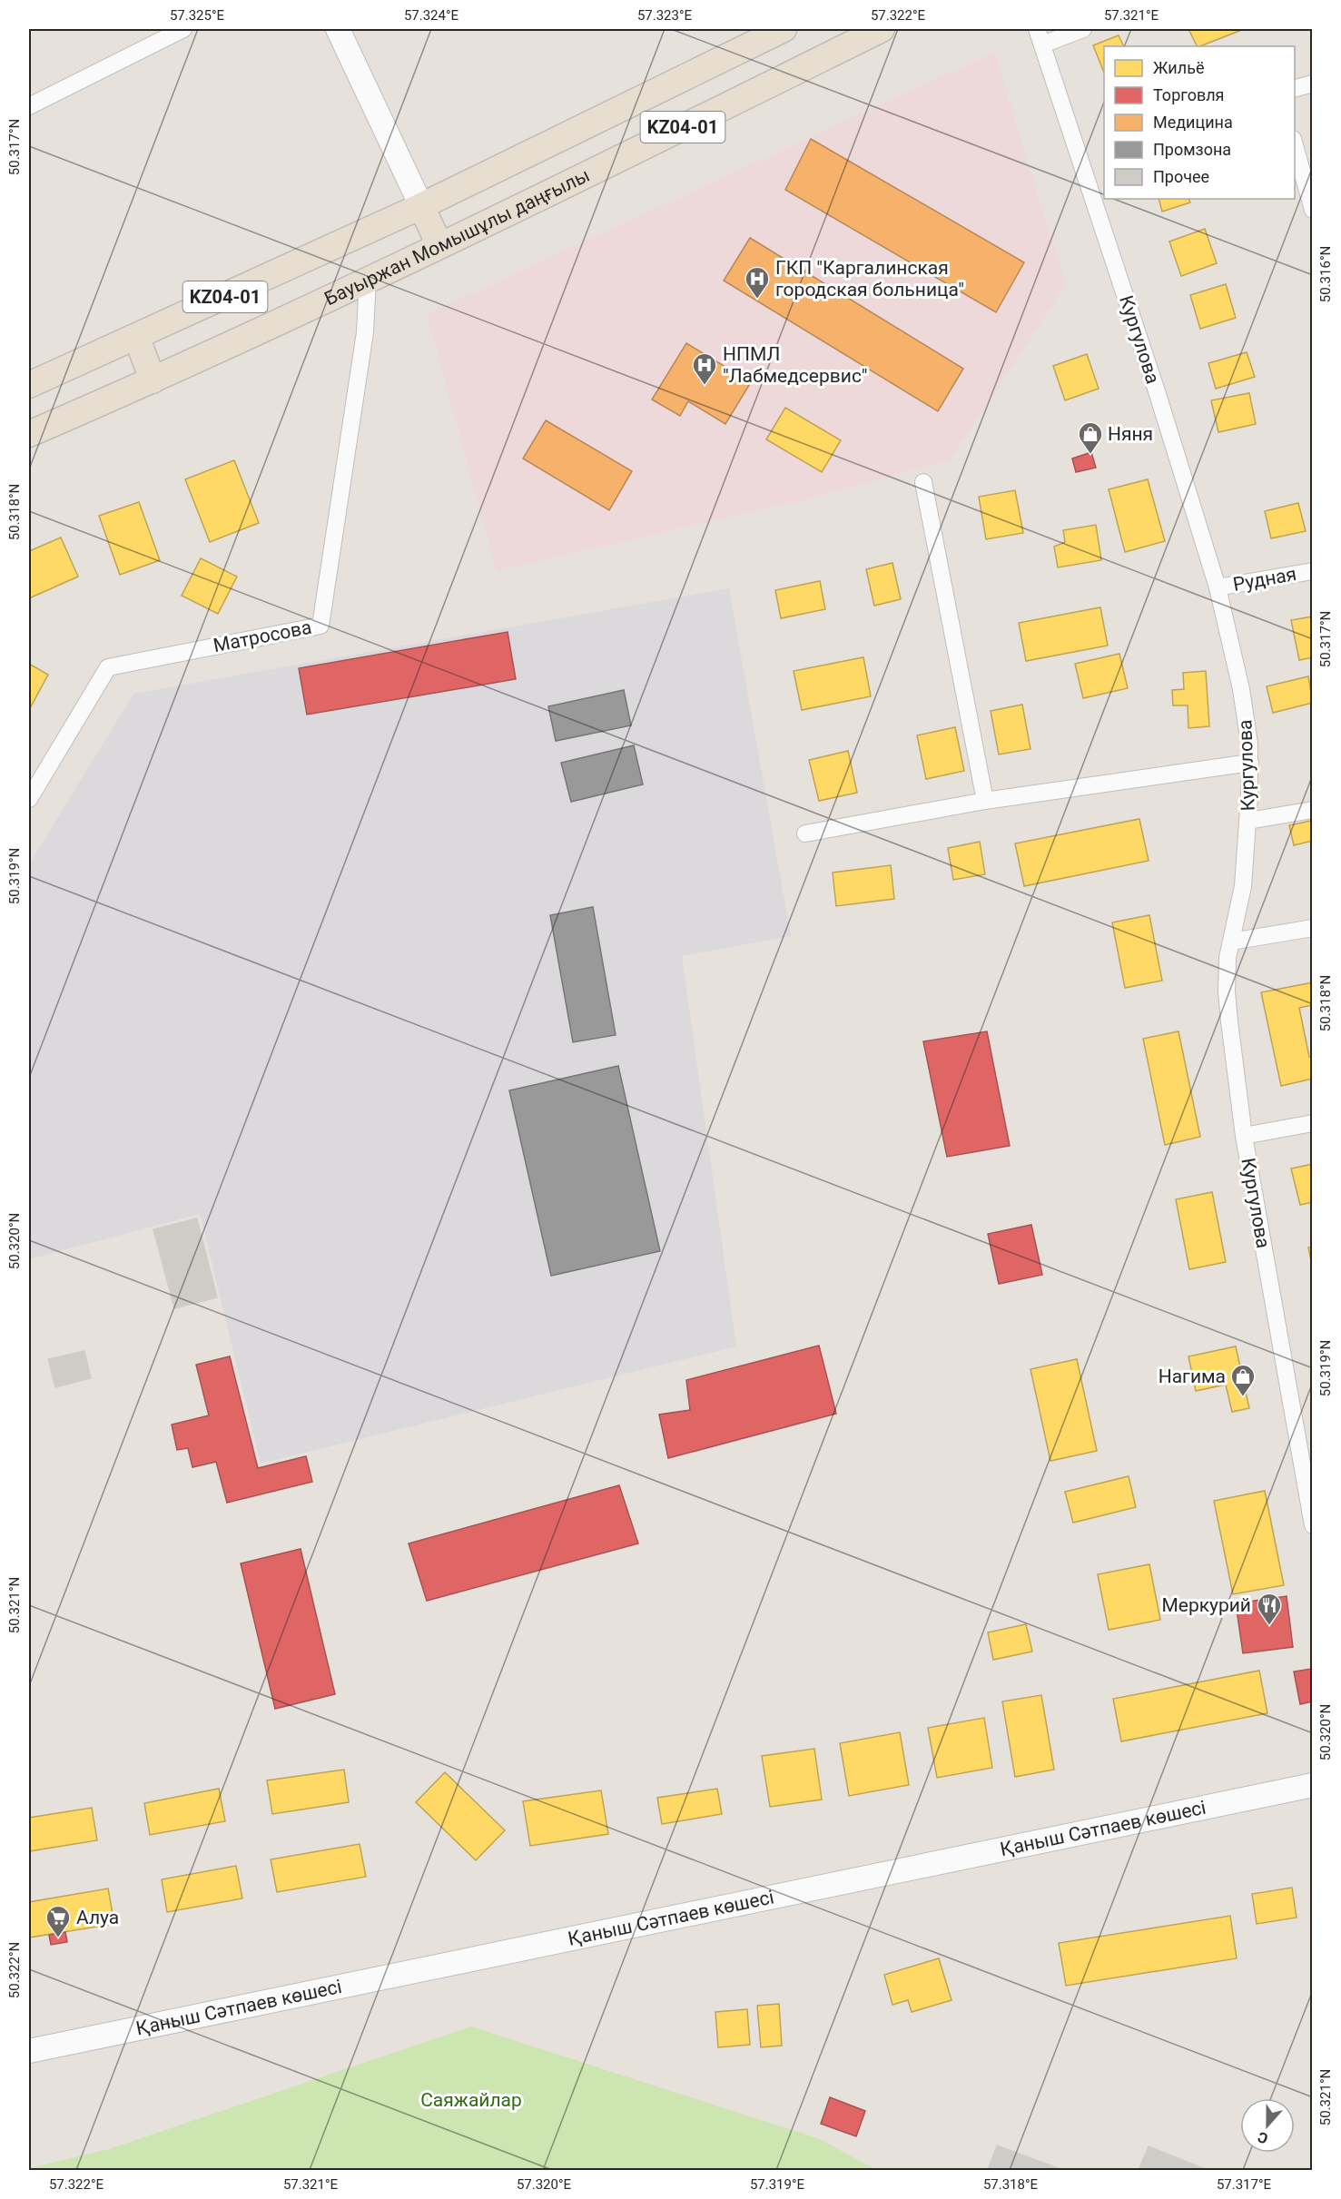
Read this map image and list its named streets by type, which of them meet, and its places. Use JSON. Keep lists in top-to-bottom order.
{
  "streets": {
    "main road": ["KZ04-01", "Бауыржан Момышұлы даңғылы"],
    "street": [
      "Кургулова",
      "Рудная",
      "Матросова",
      "Қаныш Сәтпаев көшесі"
    ]
  },
  "crossings": [
    ["Бауыржан Момышұлы даңғылы", "Матросова"],
    ["Кургулова", "Рудная"]
  ],
  "parks": ["Саяжайлар"],
  "places": {
    "hospital": ["ГКП \"Каргалинская городская больница\"", "НПМЛ \"Лабмедсервис\""],
    "shop": ["Няня", "Нагима"],
    "restaurant": ["Меркурий"],
    "supermarket": ["Алуа"]
  },
  "legend": [
    "Жильё",
    "Торговля",
    "Медицина",
    "Промзона",
    "Прочее"
  ],
  "north": "bottom",
  "coordinates": [
    "57.325°E",
    "57.324°E",
    "57.323°E",
    "57.322°E",
    "57.321°E",
    "50.317°N",
    "50.316°N",
    "50.318°N",
    "50.319°N",
    "50.320°N",
    "50.321°N",
    "50.322°N",
    "57.320°E",
    "57.319°E",
    "57.318°E",
    "57.317°E"
  ]
}
